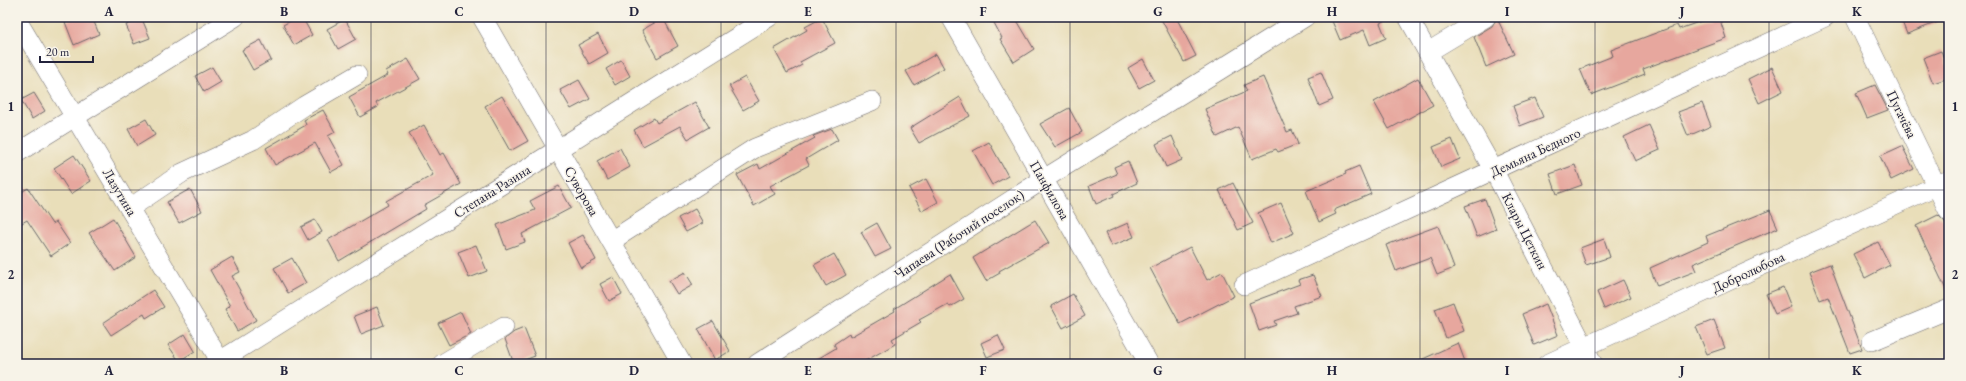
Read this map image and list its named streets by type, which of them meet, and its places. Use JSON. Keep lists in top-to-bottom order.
{
  "streets": {
    "street": [
      "Пугачёва",
      "Демьяна Бедного",
      "Панфилова",
      "Степана Разина",
      "Суворова",
      "Лазутина",
      "Клары Цеткин",
      "Чапаева (Рабочий поселок)",
      "Добролюбова"
    ]
  },
  "crossings": [
    ["Пугачёва", "Добролюбова"],
    ["Демьяна Бедного", "Клары Цеткин"],
    ["Панфилова", "Чапаева (Рабочий поселок)"],
    ["Степана Разина", "Суворова"],
    ["Степана Разина", "Лазутина"],
    ["Клары Цеткин", "Добролюбова"]
  ],
  "scale_bar": "20 m",
  "grid": {
    "columns": [
      "A",
      "B",
      "C",
      "D",
      "E",
      "F",
      "G",
      "H",
      "I",
      "J",
      "K"
    ],
    "rows": ["1", "2"]
  }
}
